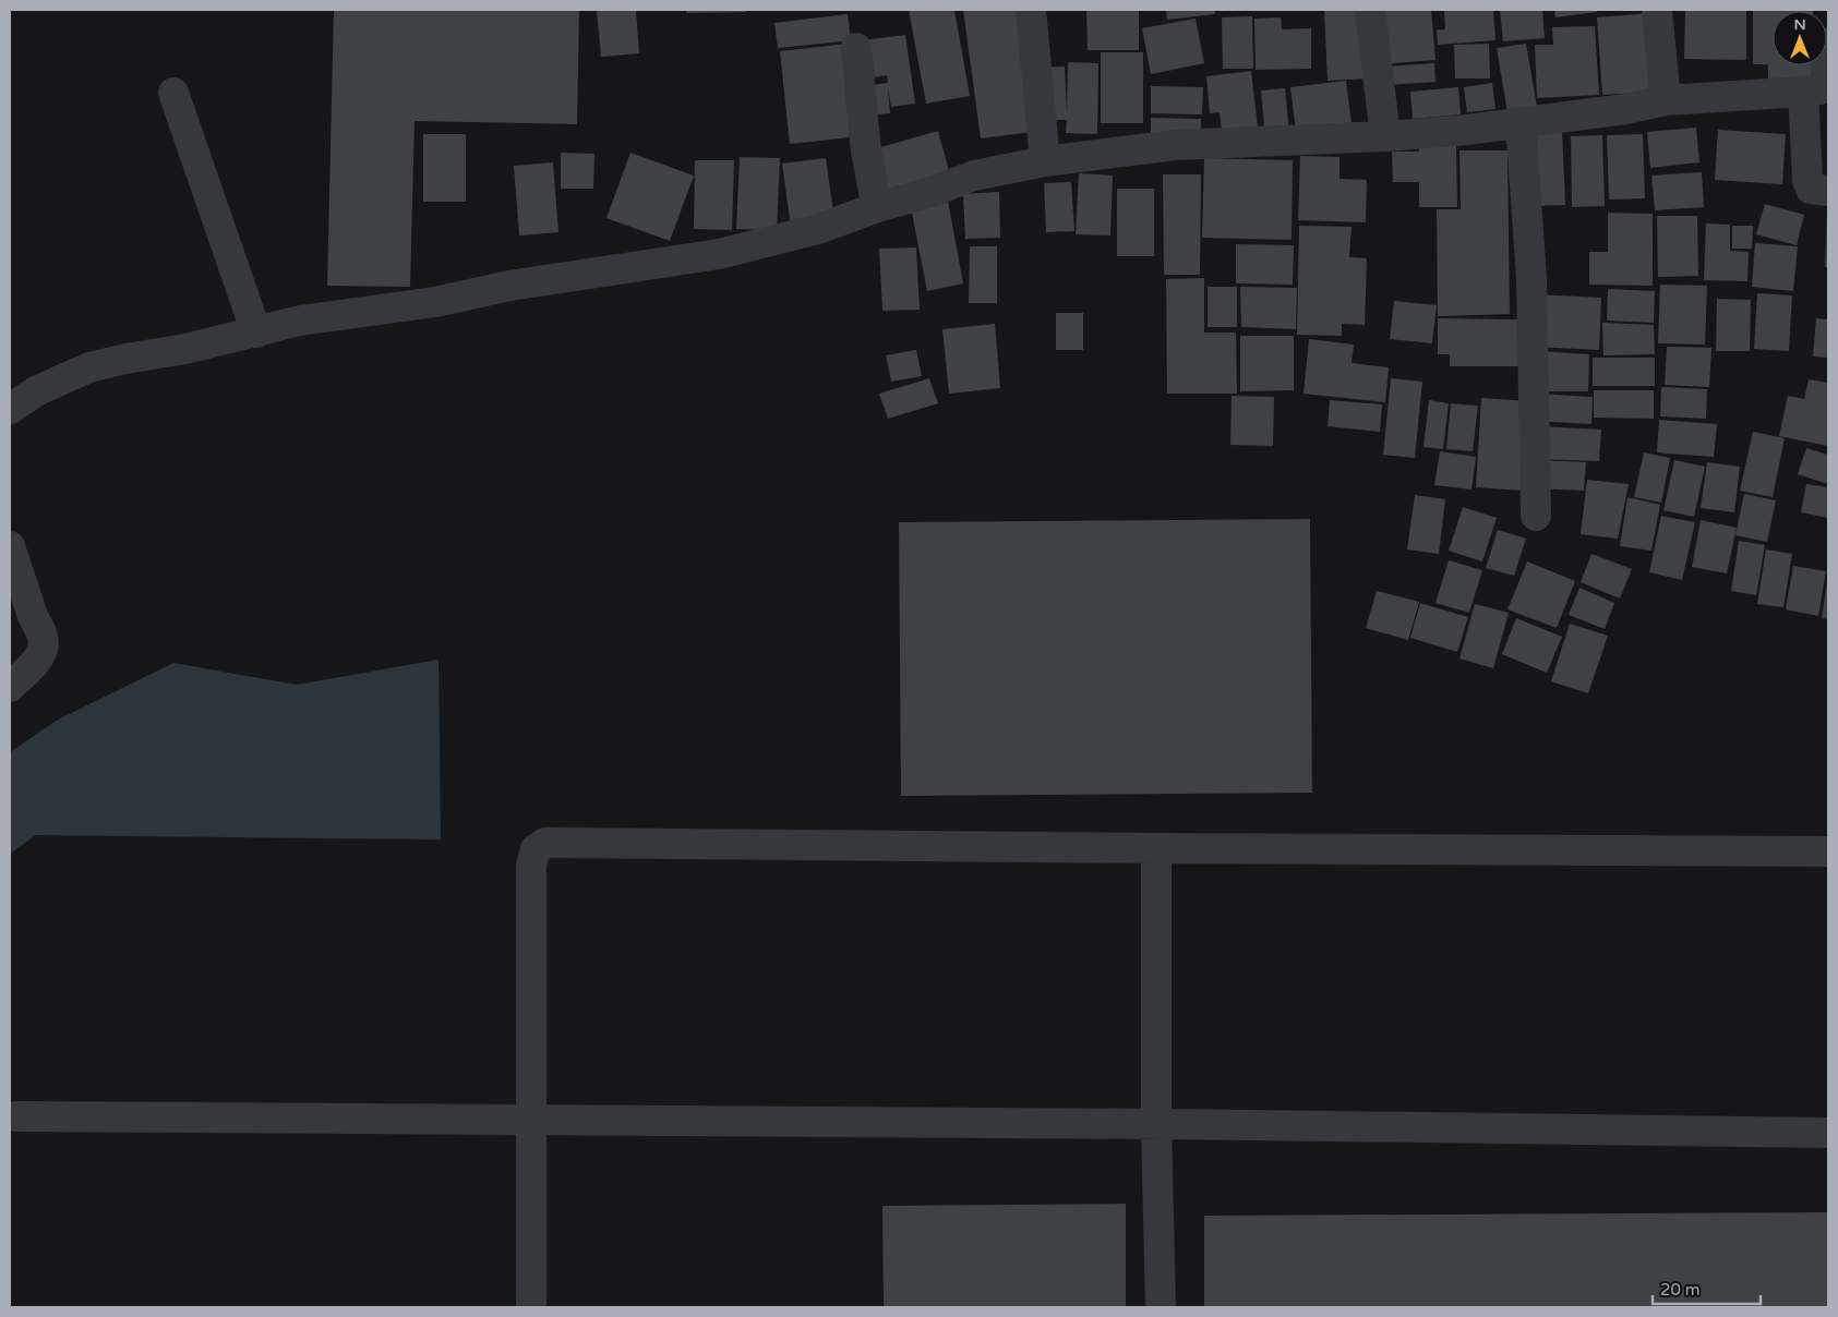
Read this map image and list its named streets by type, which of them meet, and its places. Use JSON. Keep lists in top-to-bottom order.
{
  "scale_bar": "20 m",
  "north": "top"
}
